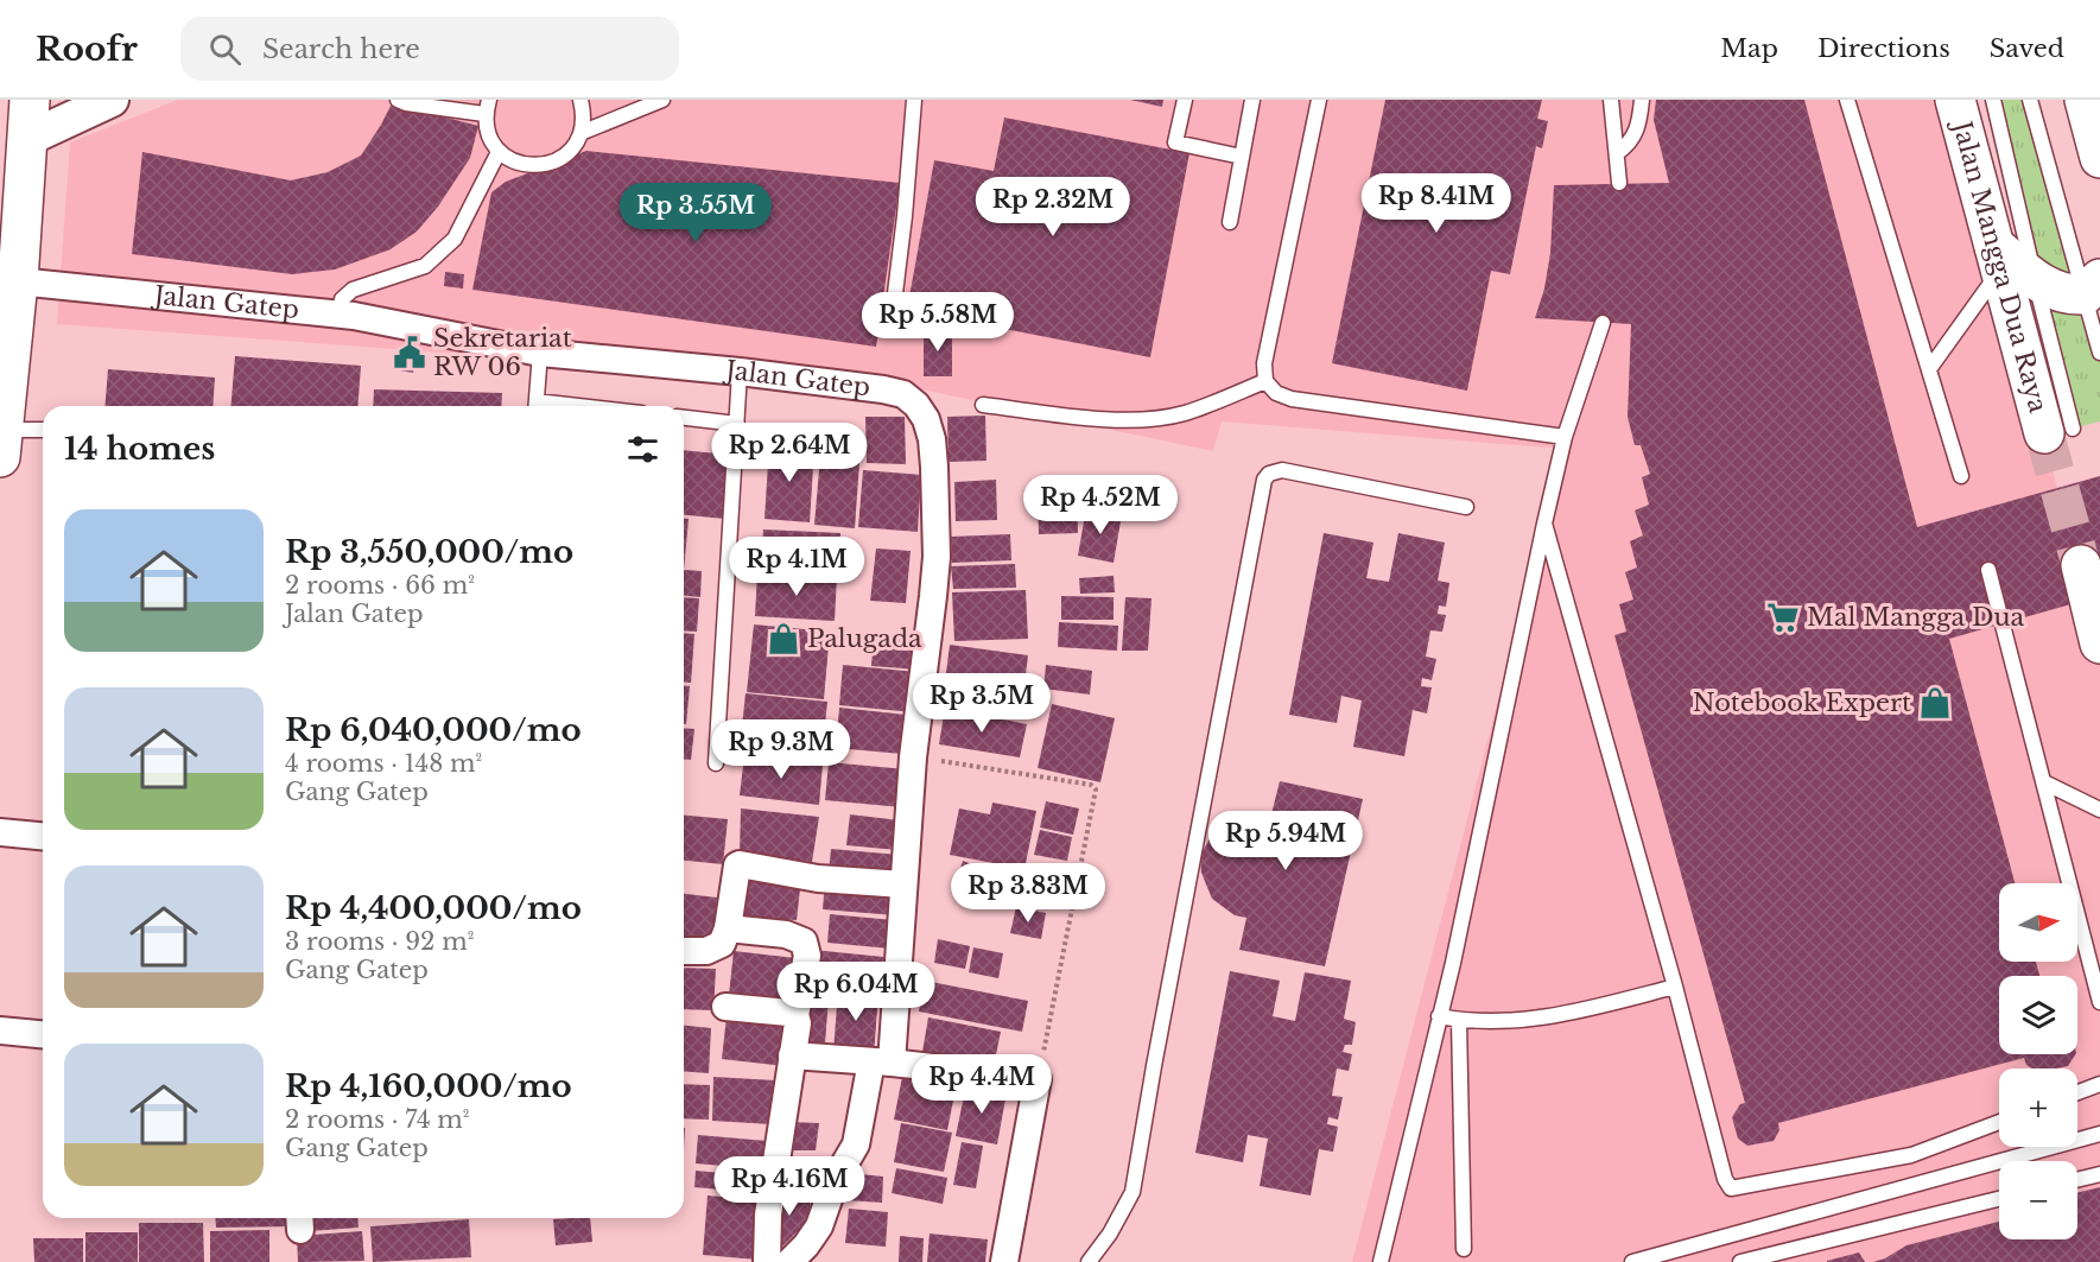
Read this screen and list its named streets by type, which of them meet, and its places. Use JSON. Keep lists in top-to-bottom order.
{
  "streets": {
    "main road": ["Jalan Mangga Dua Raya"],
    "street": ["Jalan Gatep"]
  },
  "places": {
    "public building": ["Sekretariat RW 06"],
    "supermarket": ["Mal Mangga Dua"],
    "shop": ["Palugada", "Notebook Expert"]
  },
  "north": "right",
  "page": {
    "header": "Roofr",
    "search": "Search here",
    "nav": ["Map", "Directions", "Saved"],
    "price": [
      "Rp 8.41M",
      "Rp 2.32M",
      "Rp 3.55M",
      "Rp 5.58M",
      "Rp 2.64M",
      "Rp 4.52M",
      "Rp 4.1M",
      "Rp 3.5M",
      "Rp 9.3M",
      "Rp 5.94M",
      "Rp 3.83M",
      "Rp 6.04M",
      "Rp 4.4M",
      "Rp 4.16M"
    ],
    "heading": "14 homes",
    "list": [
      {
        "name": "Rp 3,550,000/mo",
        "note": "2 rooms · 66 m² · Jalan Gatep"
      },
      {
        "name": "Rp 6,040,000/mo",
        "note": "4 rooms · 148 m² · Gang Gatep"
      },
      {
        "name": "Rp 4,400,000/mo",
        "note": "3 rooms · 92 m² · Gang Gatep"
      },
      {
        "name": "Rp 4,160,000/mo",
        "note": "2 rooms · 74 m² · Gang Gatep"
      }
    ],
    "map_buttons": ["+", "−"]
  }
}
